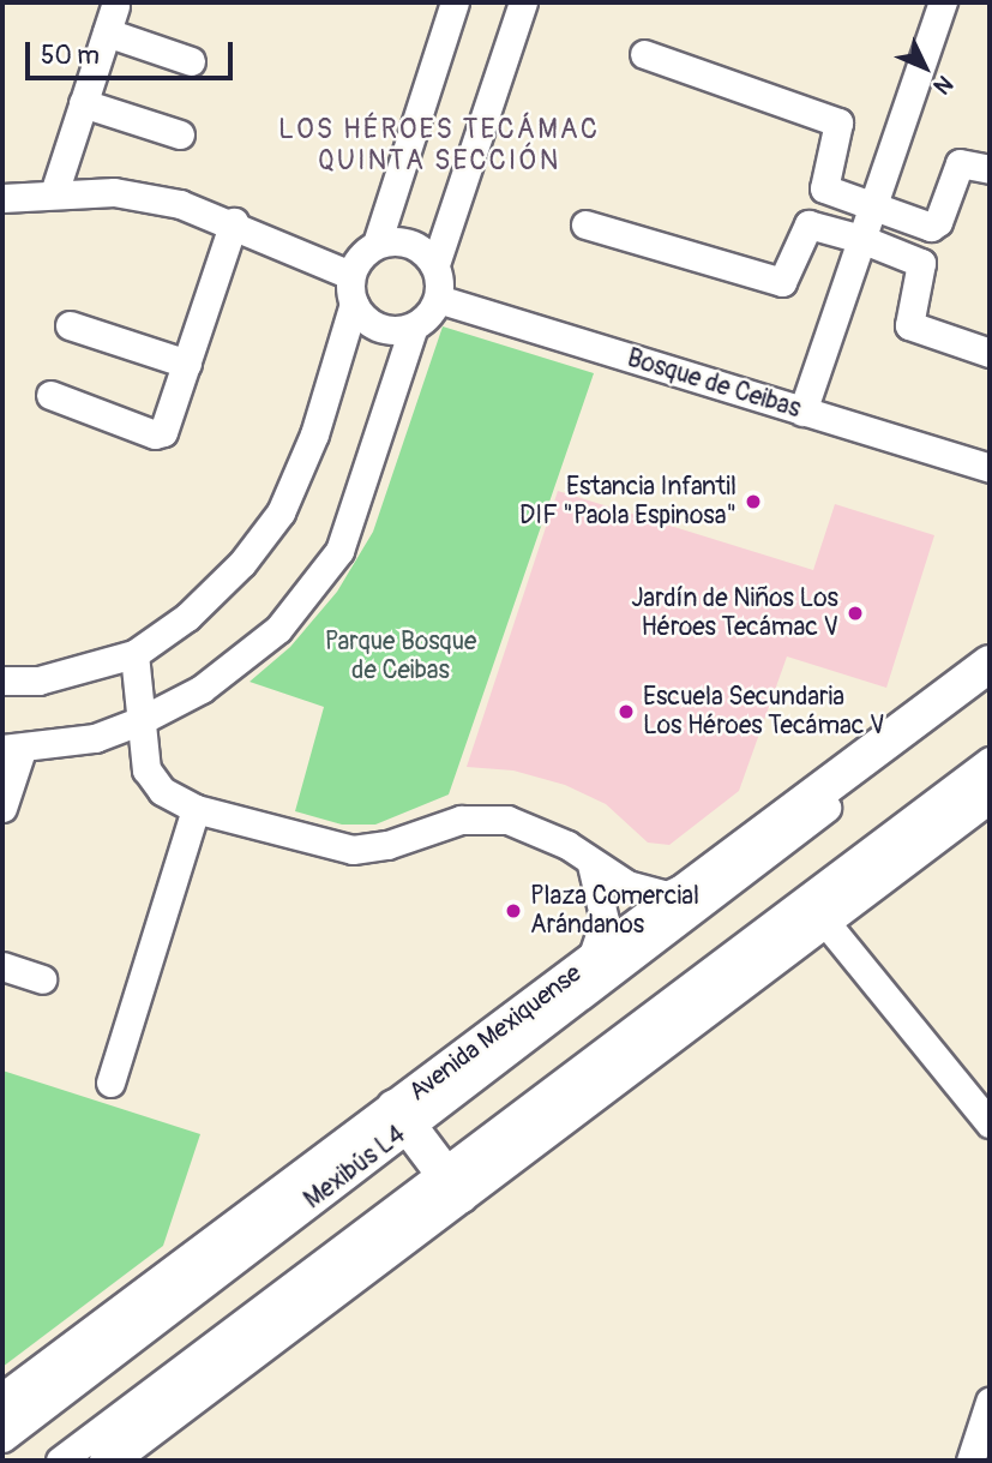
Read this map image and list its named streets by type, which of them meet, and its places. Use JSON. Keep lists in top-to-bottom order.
{
  "streets": {
    "main road": ["Avenida Mexiquense"],
    "street": ["Bosque de Ceibas", "Mexibús L4"]
  },
  "crossings": [
    ["Avenida Mexiquense", "Mexibús L4"]
  ],
  "districts": ["LOS HÉROES TECÁMAC QUINTA SECCIÓN"],
  "parks": ["Parque Bosque de Ceibas"],
  "places": [
    "Estancia Infantil DIF \"Paola Espinosa\"",
    "Jardín de Niños Los Héroes Tecámac V",
    "Escuela Secundaria Los Héroes Tecámac V",
    "Plaza Comercial Arándanos"
  ],
  "scale_bar": "50 m",
  "north": "bottom right"
}
